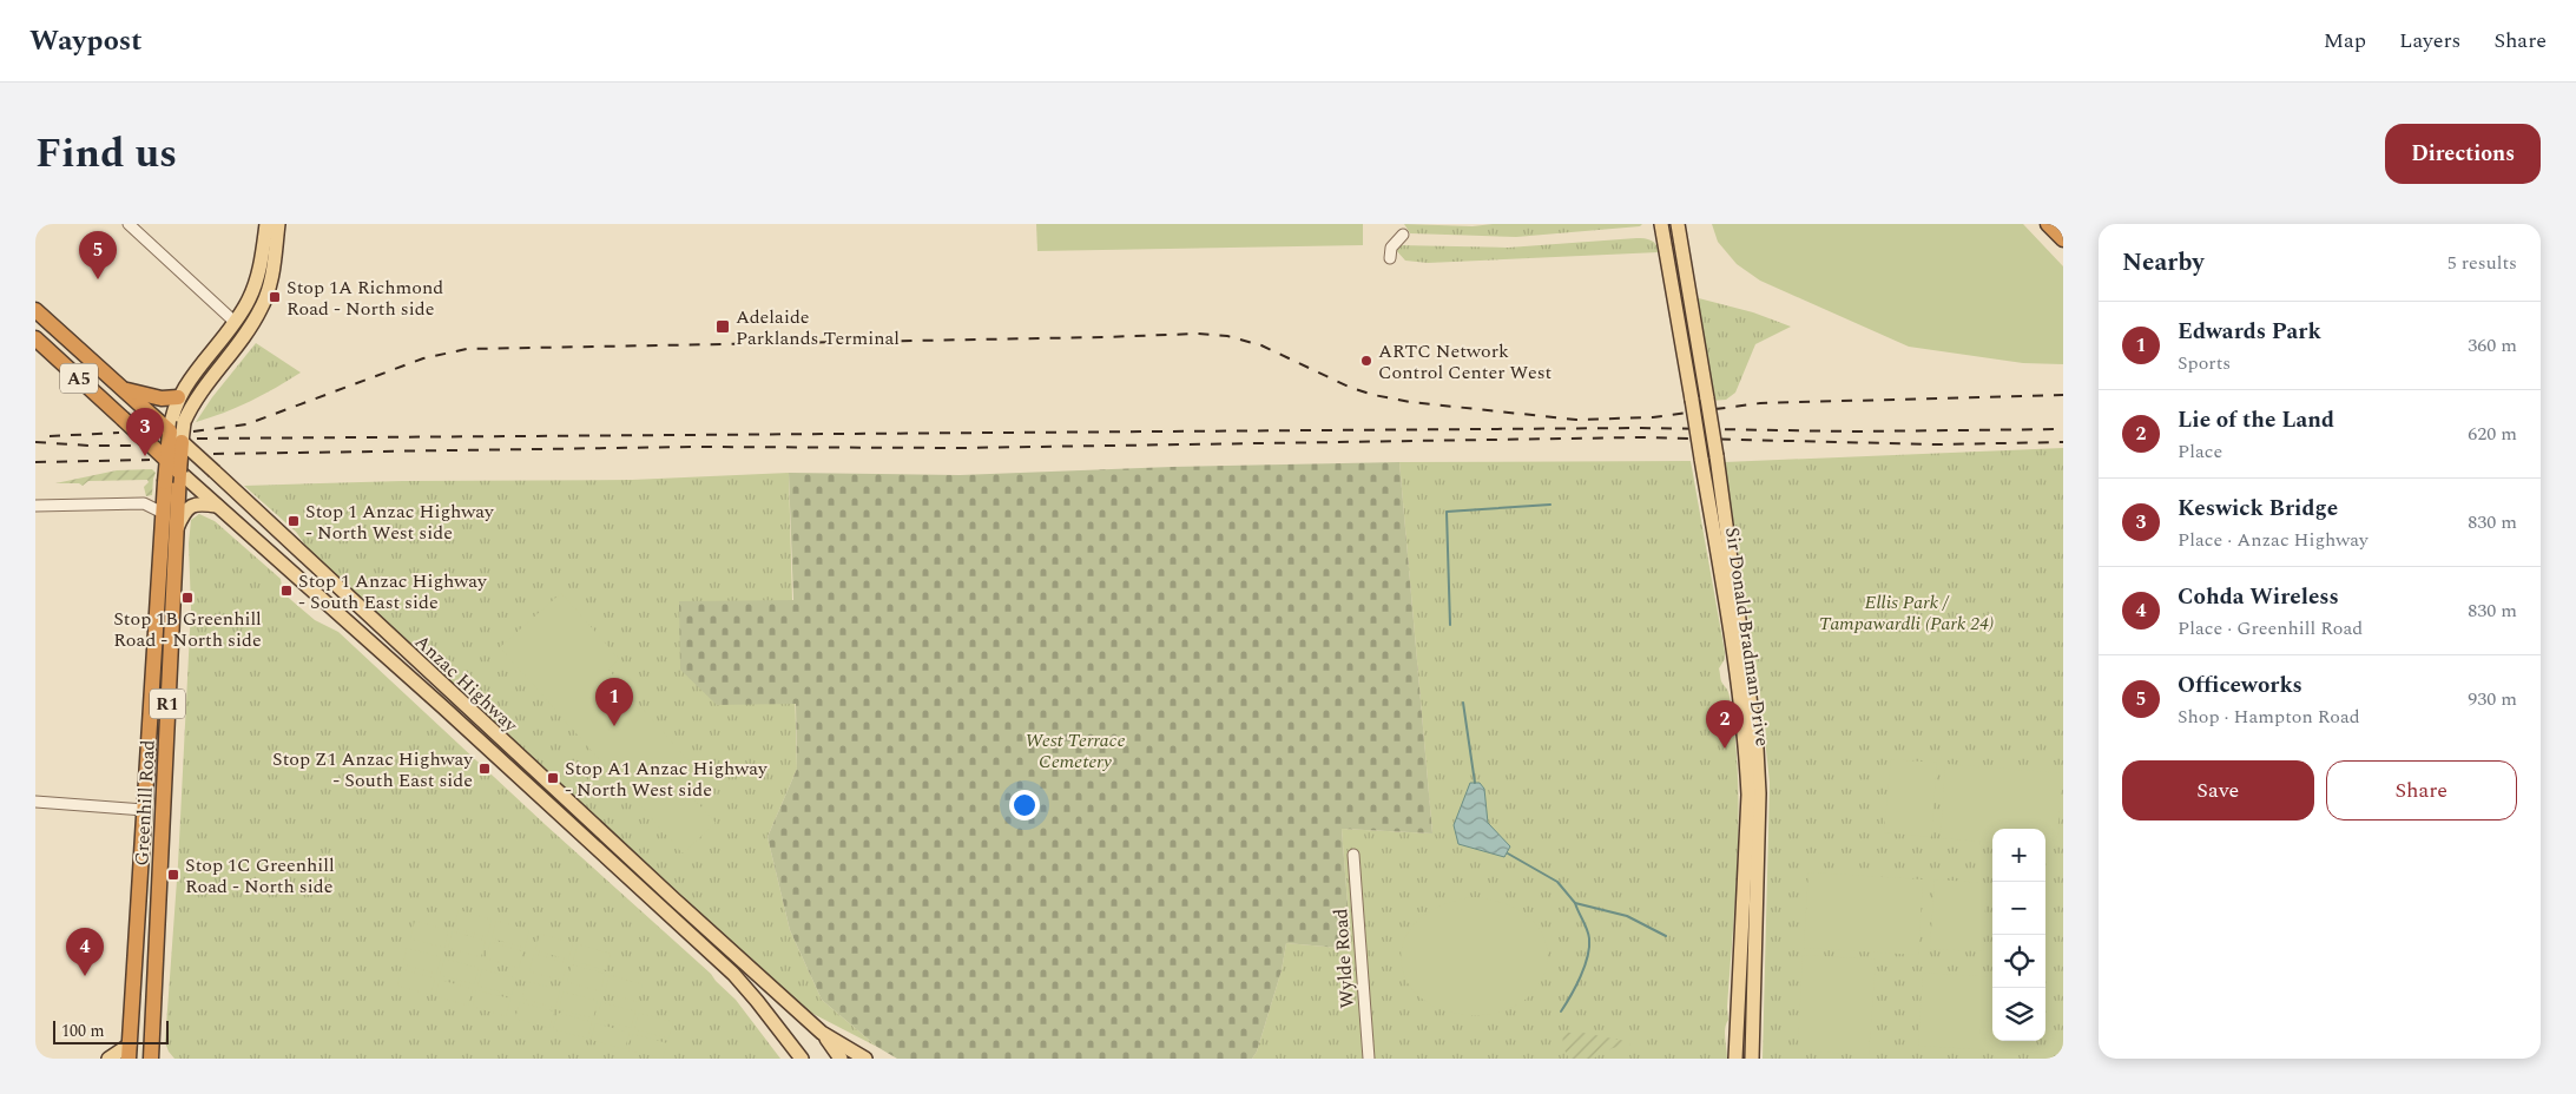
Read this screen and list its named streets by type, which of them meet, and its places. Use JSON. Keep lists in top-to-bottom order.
{
  "streets": {
    "highway": [
      "A5",
      "Anzac Highway",
      "R1",
      "Greenhill Road"
    ],
    "main road": ["Sir Donald Bradman Drive"],
    "street": ["Wylde Road"]
  },
  "crossings": [
    ["A5", "R1"],
    ["A5", "Greenhill Road"],
    ["Anzac Highway", "R1"],
    ["Anzac Highway", "Greenhill Road"],
    ["R1", "Greenhill Road"]
  ],
  "parks": ["Ellis Park / Tampawardli (Park 24)", "West Terrace Cemetery"],
  "places": {
    "transit": [
      "Stop 1A Richmond Road - North side",
      "Adelaide Parklands Terminal",
      "Stop 1 Anzac Highway - North West side",
      "Stop 1 Anzac Highway - South East side",
      "Stop 1B Greenhill Road - North side",
      "Stop Z1 Anzac Highway - South East side",
      "Stop A1 Anzac Highway - North West side",
      "Stop 1C Greenhill Road - North side"
    ],
    "other": ["ARTC Network Control Center West"]
  },
  "scale_bar": "100 m",
  "page": {
    "header": "Waypost",
    "nav": ["Map", "Layers", "Share"],
    "title": "Find us",
    "buttons": [
      "Directions",
      ["Save", "Share"]
    ],
    "heading": ["Nearby", "5 results"],
    "pins": [
      "5",
      "3",
      "1",
      "2",
      "4"
    ],
    "list": [
      {
        "mark": "1",
        "name": "Edwards Park",
        "note": "Sports",
        "value": "360 m"
      },
      {
        "mark": "2",
        "name": "Lie of the Land",
        "note": "Place",
        "value": "620 m"
      },
      {
        "mark": "3",
        "name": "Keswick Bridge",
        "note": "Place · Anzac Highway",
        "value": "830 m"
      },
      {
        "mark": "4",
        "name": "Cohda Wireless",
        "note": "Place · Greenhill Road",
        "value": "830 m"
      },
      {
        "mark": "5",
        "name": "Officeworks",
        "note": "Shop · Hampton Road",
        "value": "930 m"
      }
    ],
    "map_buttons": ["+", "−"],
    "scale": "100 m"
  }
}
